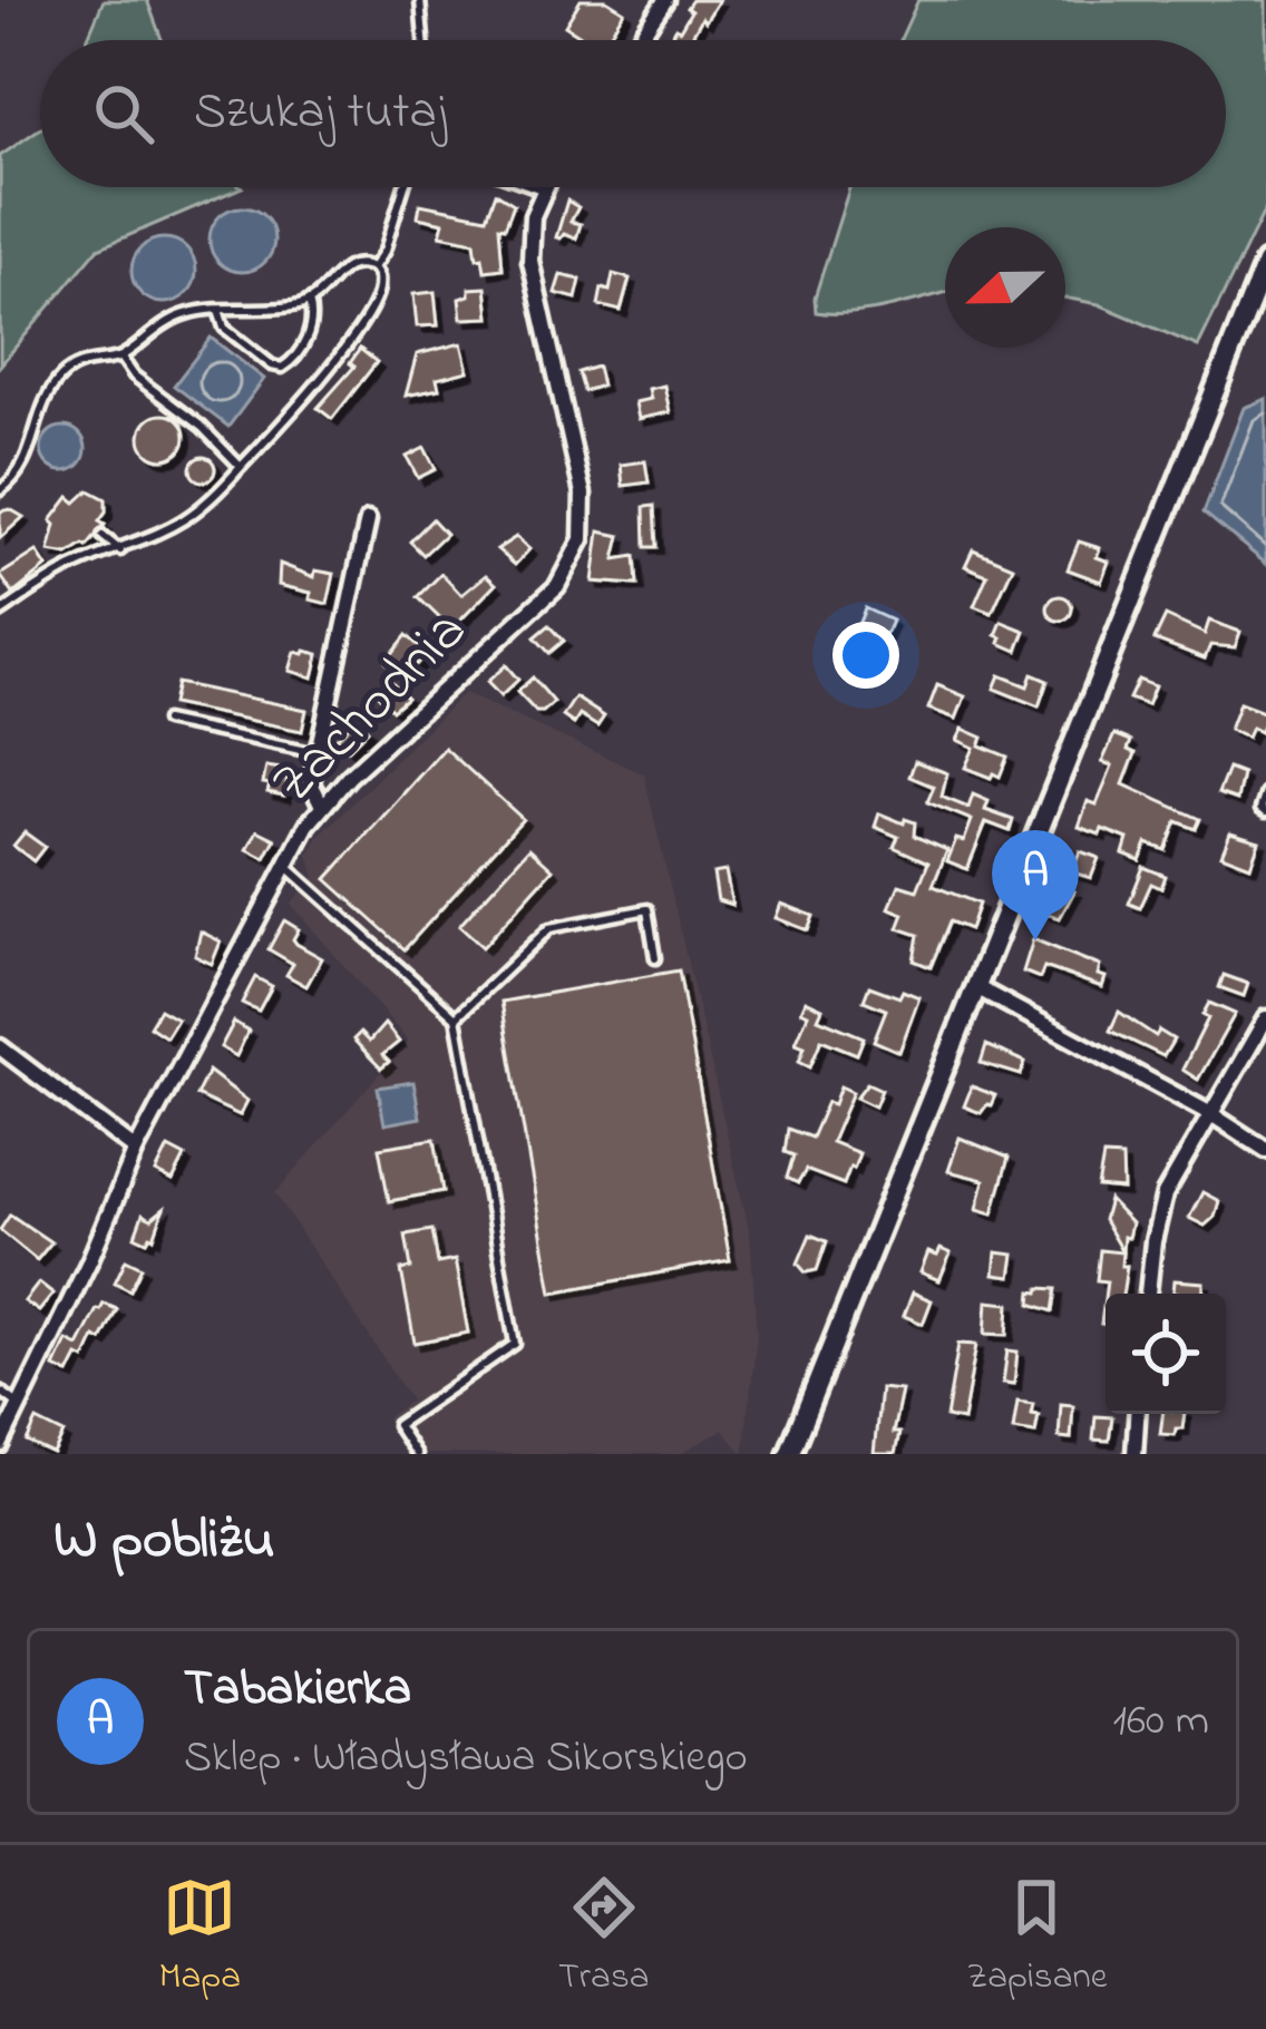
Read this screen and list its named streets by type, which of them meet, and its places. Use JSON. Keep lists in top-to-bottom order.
{
  "streets": {
    "street": ["Zachodnia"]
  },
  "north": "left",
  "page": {
    "search": "Szukaj tutaj",
    "pins": "A",
    "heading": "W pobliżu",
    "list": [
      {
        "mark": "A",
        "name": "Tabakierka",
        "note": "Sklep · Władysława Sikorskiego",
        "value": "160 m"
      }
    ],
    "nav": ["Mapa", "Trasa", "Zapisane"]
  }
}
